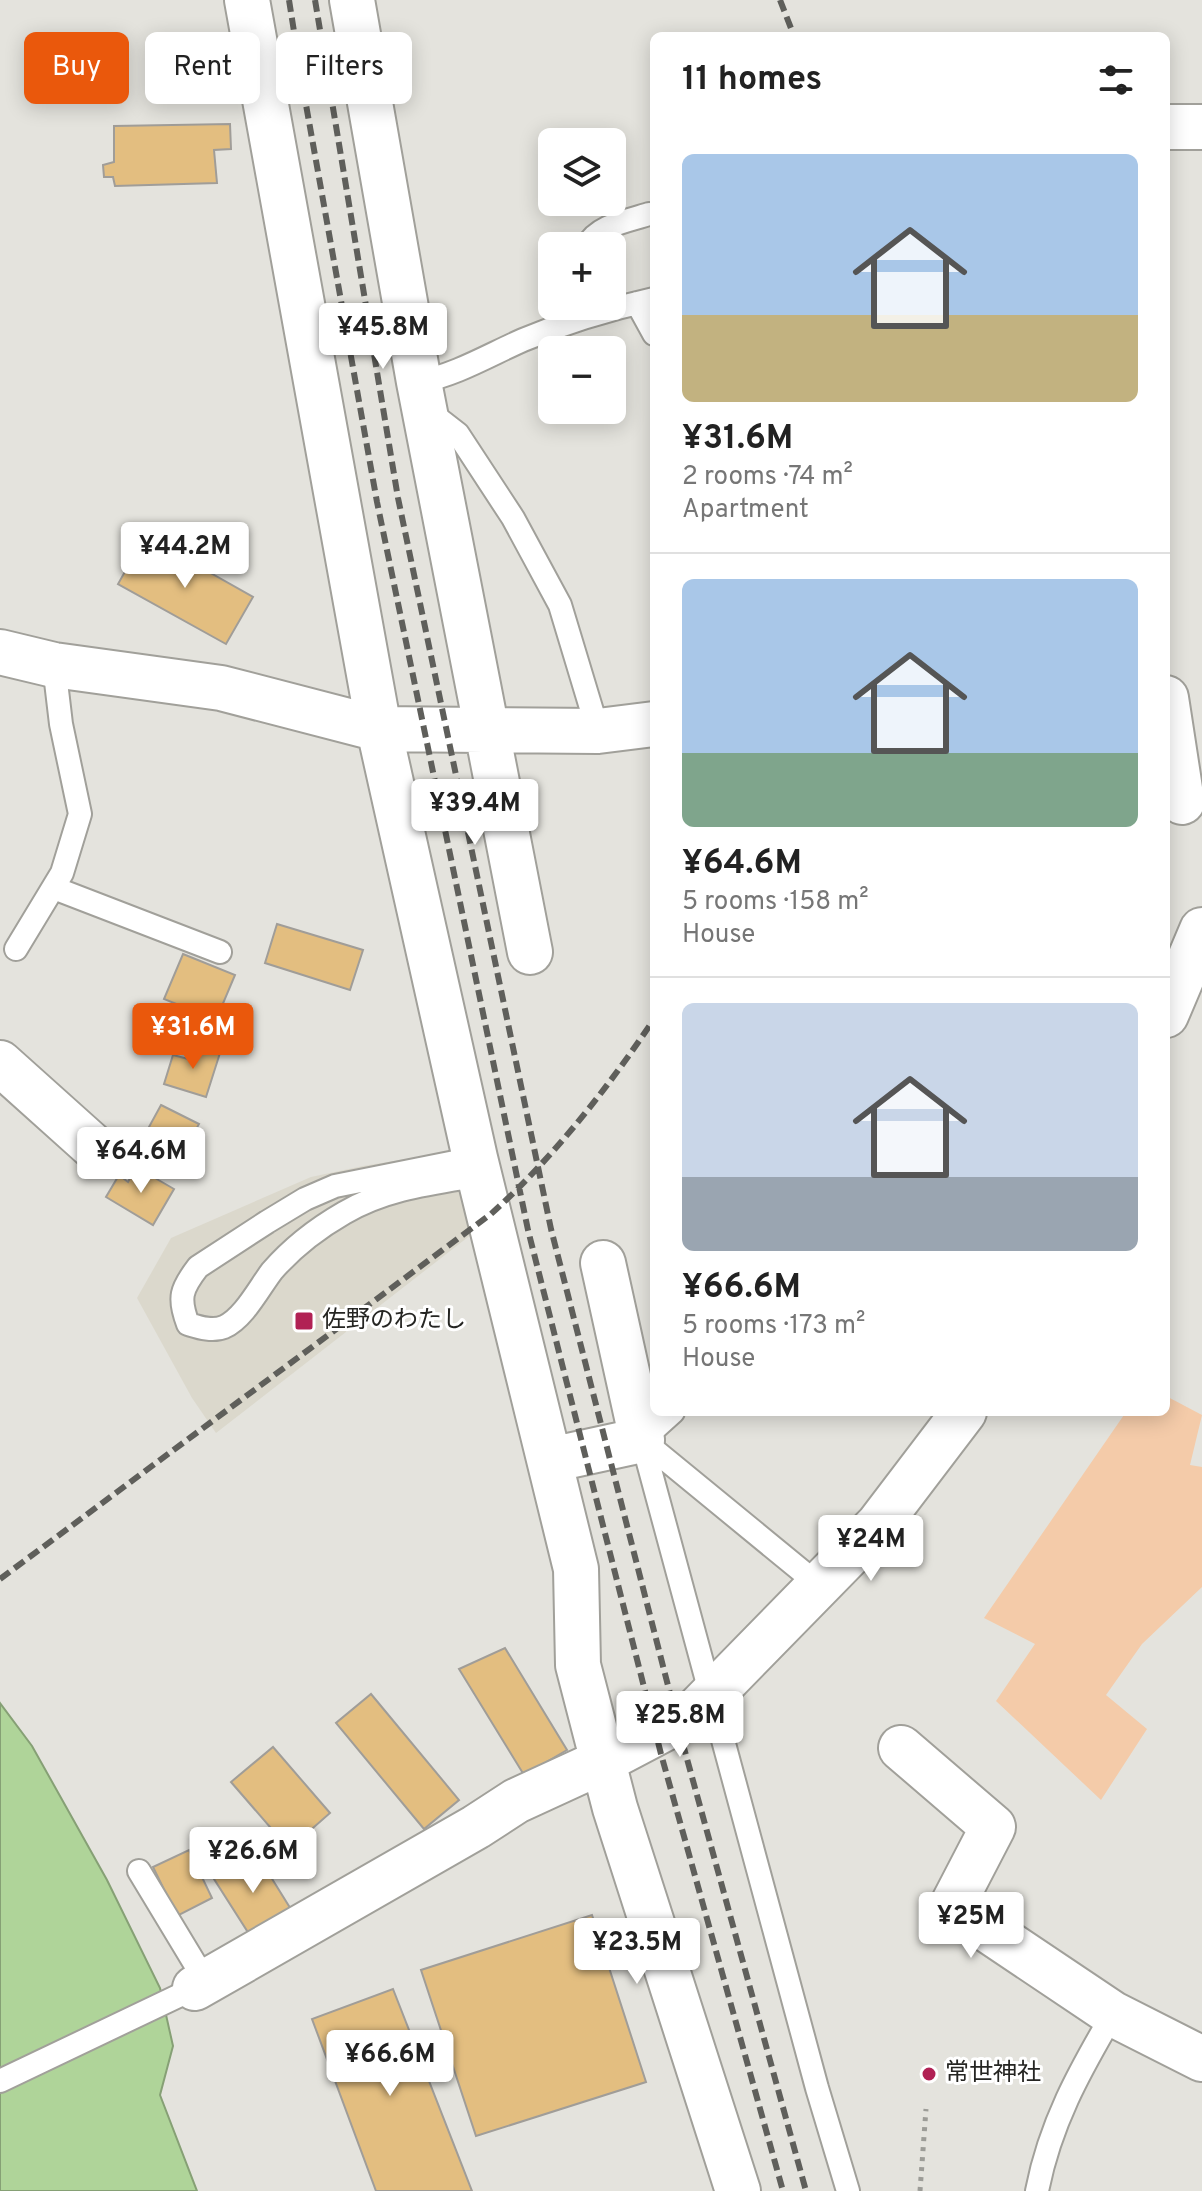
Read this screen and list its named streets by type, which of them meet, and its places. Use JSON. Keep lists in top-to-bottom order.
{
  "places": {
    "transit": ["佐野のわたし"],
    "other": ["常世神社"]
  },
  "page": {
    "chip": ["Buy", "Rent", "Filters"],
    "heading": "11 homes",
    "map_buttons": ["+", "−"],
    "list": [
      {
        "name": "¥31.6M",
        "note": "2 rooms · 74 m² · Apartment"
      },
      {
        "name": "¥64.6M",
        "note": "5 rooms · 158 m² · House"
      },
      {
        "name": "¥66.6M",
        "note": "5 rooms · 173 m² · House"
      }
    ],
    "price": [
      "¥45.8M",
      "¥44.2M",
      "¥39.4M",
      "¥31.6M",
      "¥64.6M",
      "¥24M",
      "¥25.8M",
      "¥26.6M",
      "¥25M",
      "¥23.5M",
      "¥66.6M"
    ]
  }
}
